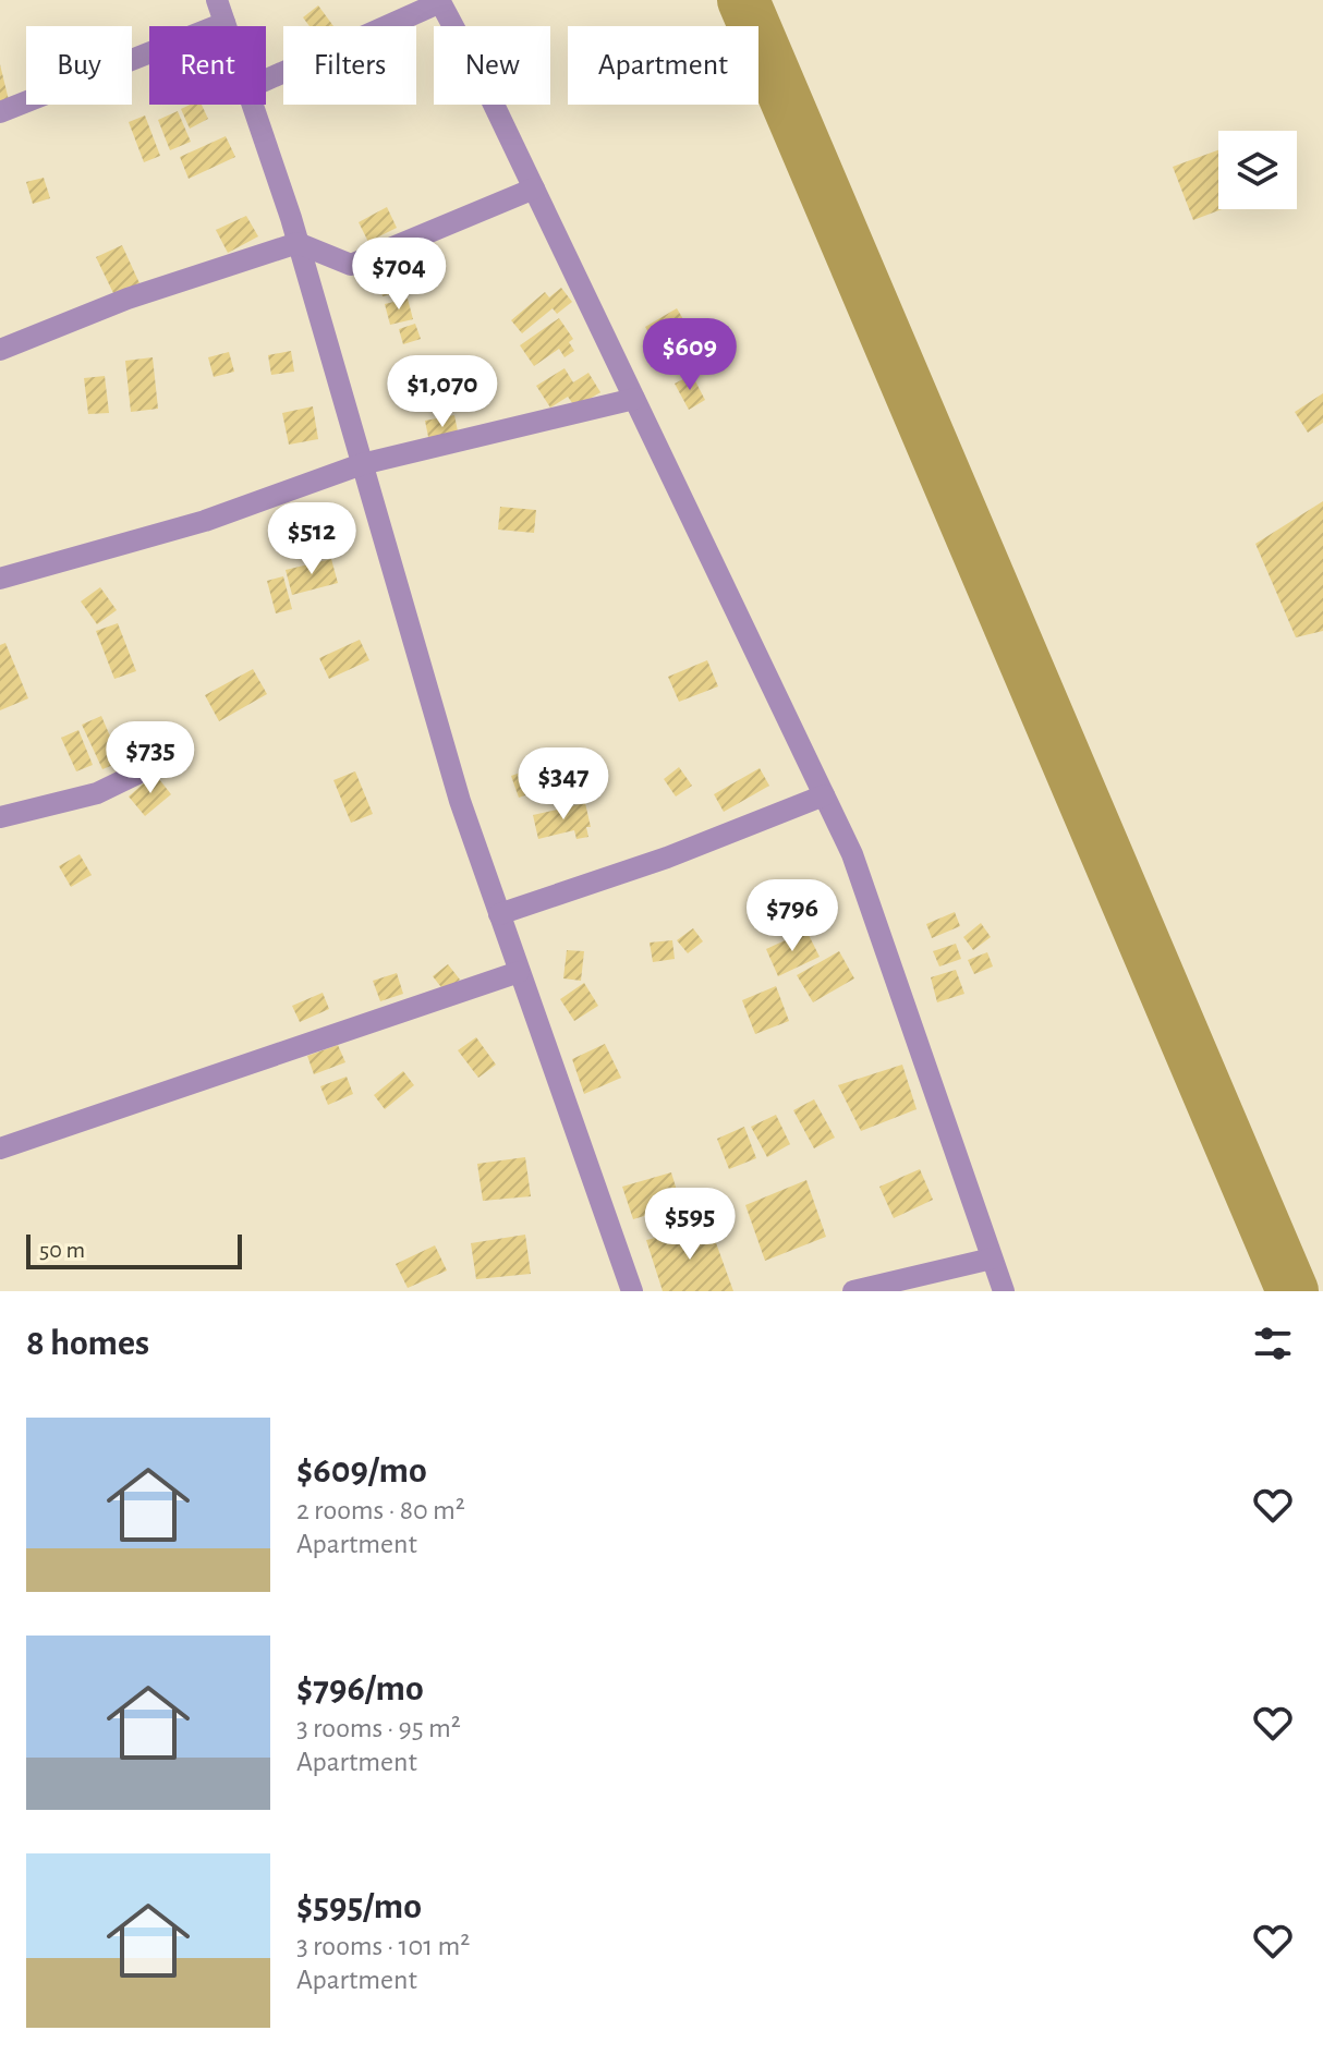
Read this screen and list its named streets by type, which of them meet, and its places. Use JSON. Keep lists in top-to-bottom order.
{
  "scale_bar": "50 m",
  "page": {
    "chip": [
      "Buy",
      "Rent",
      "Filters",
      "New",
      "Apartment"
    ],
    "price": [
      "$704",
      "$609",
      "$1,070",
      "$512",
      "$735",
      "$347",
      "$796",
      "$595"
    ],
    "scale": "50 m",
    "heading": "8 homes",
    "list": [
      {
        "name": "$609/mo",
        "note": "2 rooms · 80 m² · Apartment"
      },
      {
        "name": "$796/mo",
        "note": "3 rooms · 95 m² · Apartment"
      },
      {
        "name": "$595/mo",
        "note": "3 rooms · 101 m² · Apartment"
      }
    ]
  }
}
